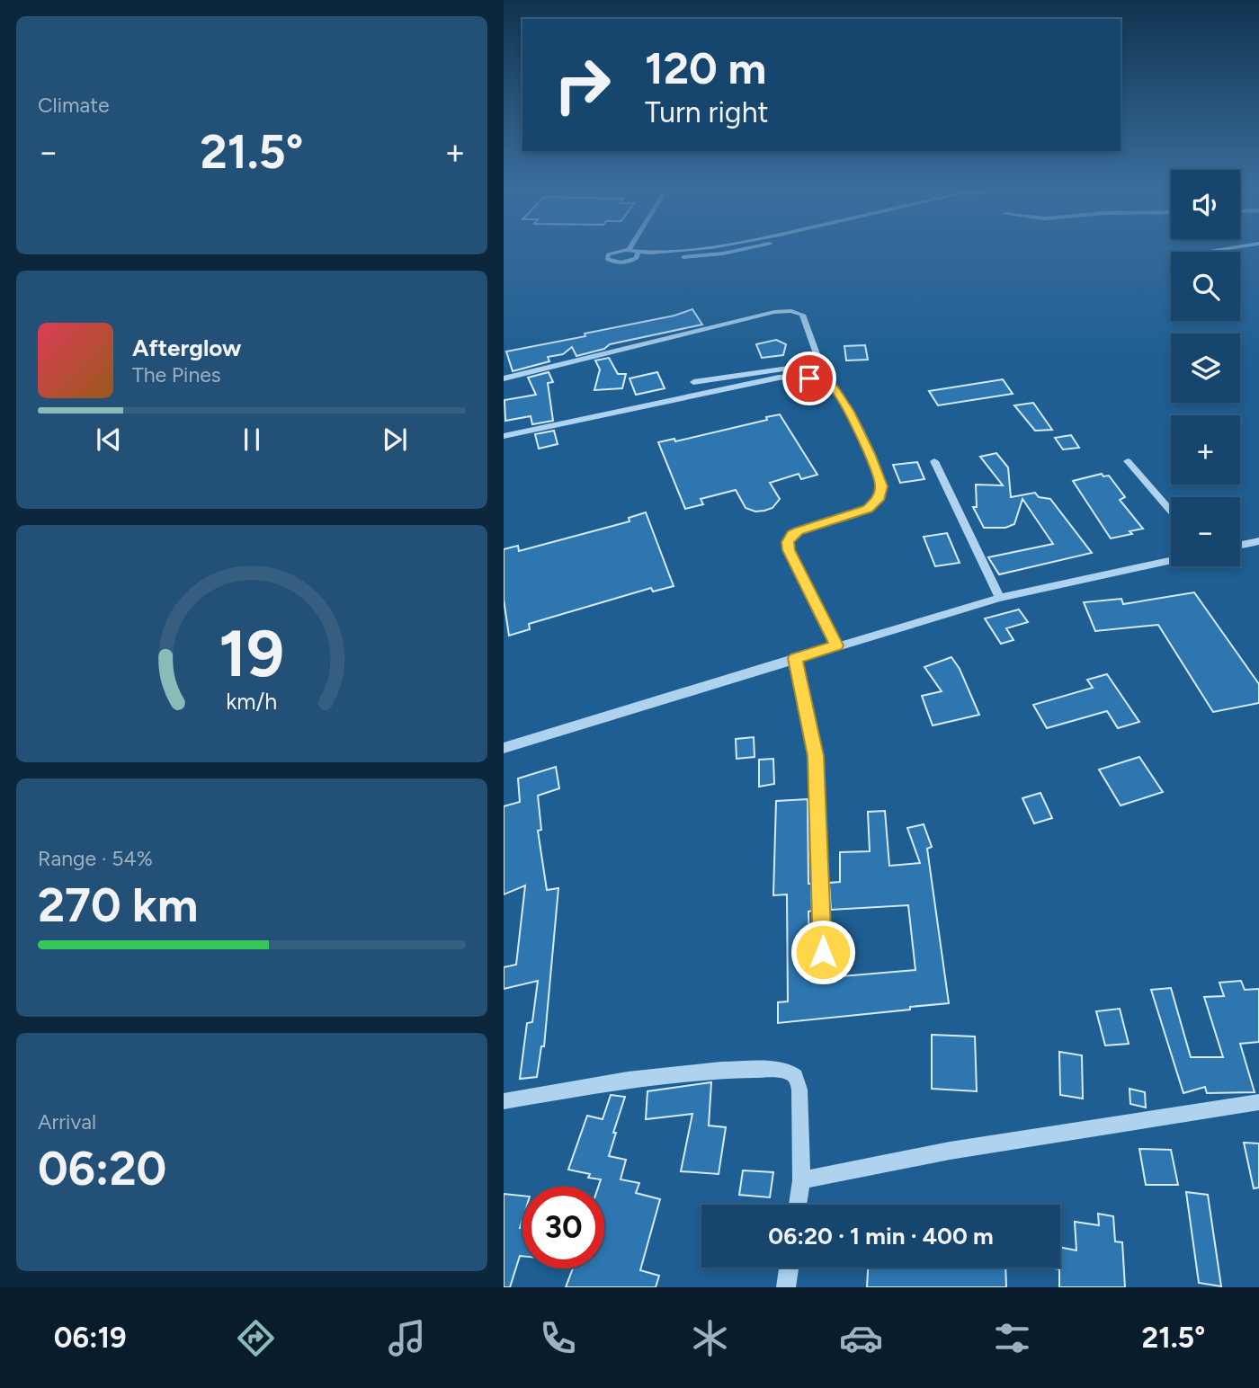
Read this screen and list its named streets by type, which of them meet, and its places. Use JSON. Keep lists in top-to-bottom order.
{
  "page": {
    "tile": [
      "Climate",
      ["Range · 54%", "270 km"],
      ["Arrival", "06:20"]
    ],
    "turn": ["120 m", "Turn right"],
    "heat": ["−", "21.5°", "+"],
    "map_buttons": ["+", "−"],
    "song": ["Afterglow", "The Pines"],
    "limit": "30",
    "trip": "06:20 · 1 min · 400 m",
    "tabs": ["06:19", "21.5°"],
    "gauge": ["19", "km/h"]
  }
}
